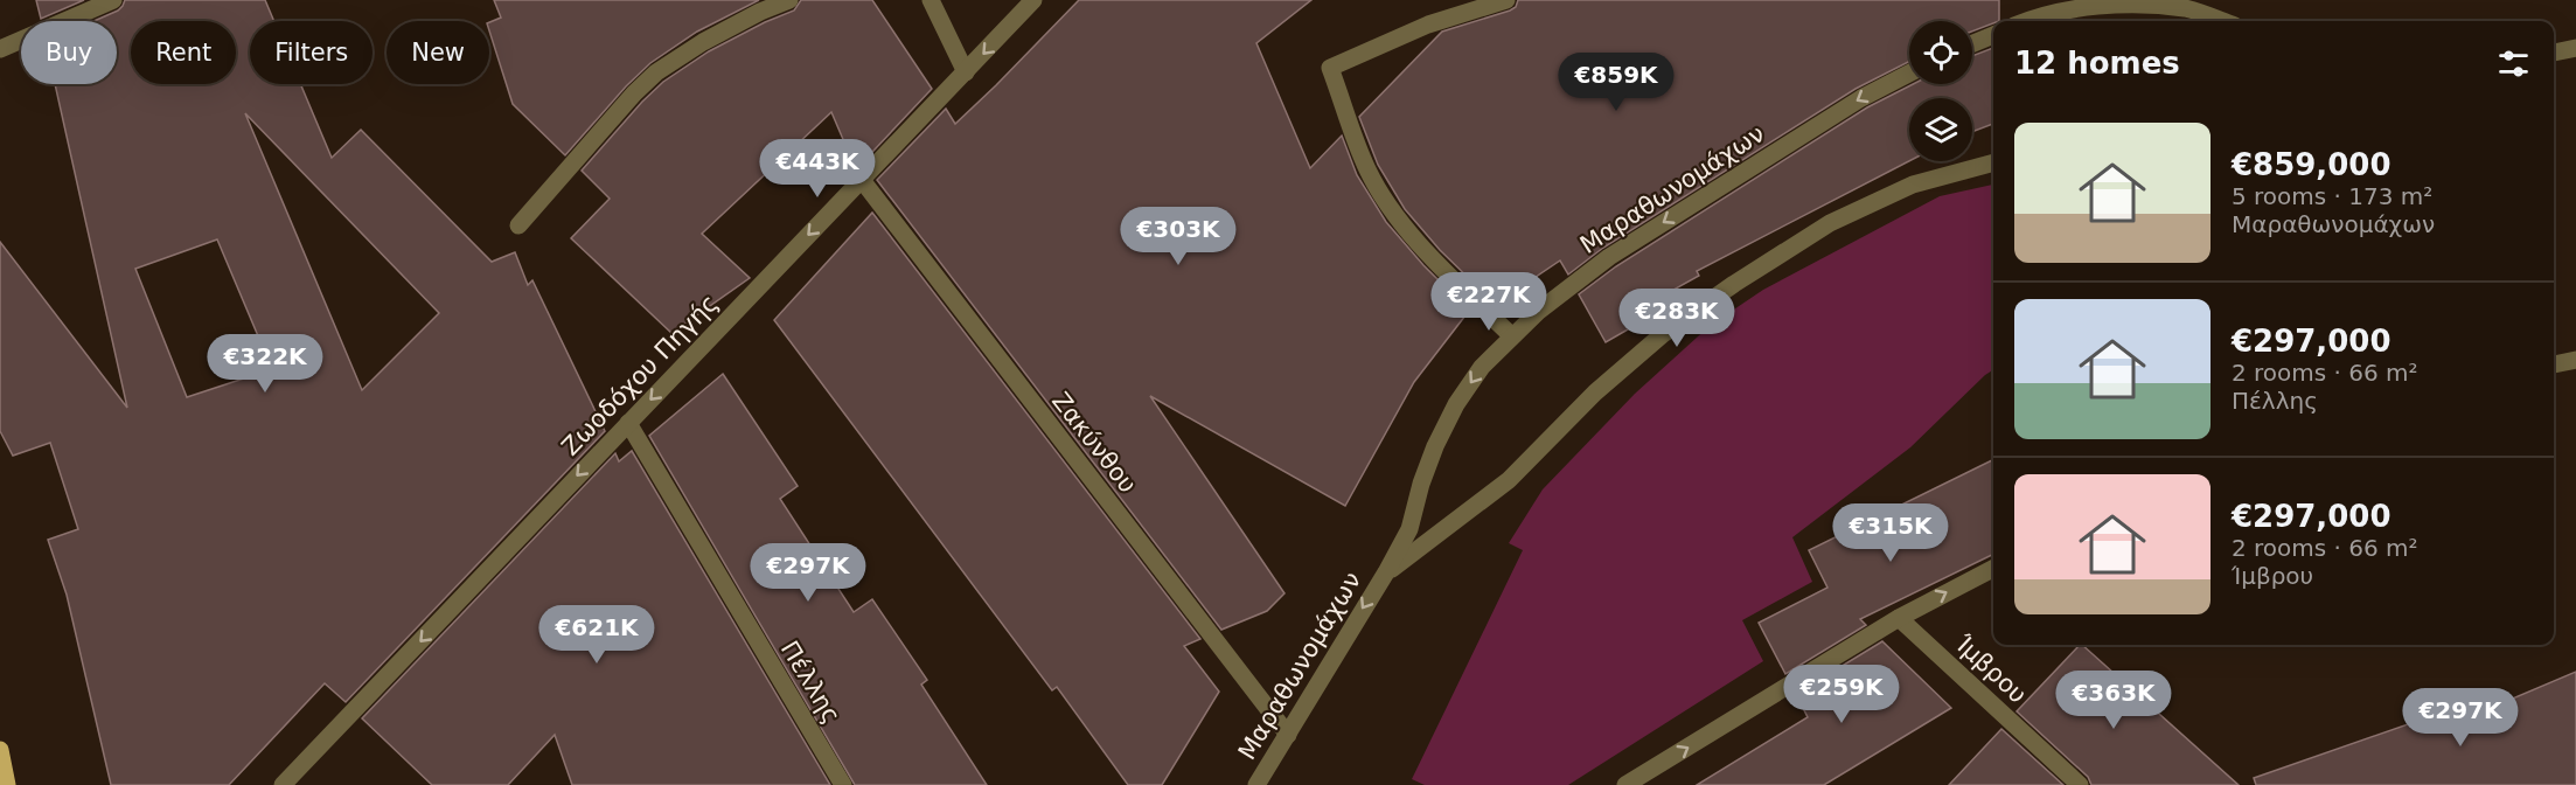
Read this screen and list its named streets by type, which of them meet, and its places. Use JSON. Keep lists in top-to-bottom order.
{
  "streets": {
    "street": [
      "Μαραθωνομάχων",
      "Ζωοδόχου Πηγής",
      "Ζακύνθου",
      "Ίμβρου",
      "Πέλλης"
    ]
  },
  "crossings": [
    ["Μαραθωνομάχων", "Ζακύνθου"],
    ["Ζωοδόχου Πηγής", "Ζακύνθου"],
    ["Ζωοδόχου Πηγής", "Πέλλης"]
  ],
  "one_way": ["Ζωοδόχου Πηγής"],
  "page": {
    "chip": [
      "Buy",
      "Rent",
      "Filters",
      "New"
    ],
    "heading": "12 homes",
    "price": [
      "€859K",
      "€443K",
      "€303K",
      "€227K",
      "€283K",
      "€322K",
      "€315K",
      "€297K",
      "€621K",
      "€259K",
      "€363K",
      "€297K"
    ],
    "list": [
      {
        "name": "€859,000",
        "note": "5 rooms · 173 m² · Μαραθωνομάχων"
      },
      {
        "name": "€297,000",
        "note": "2 rooms · 66 m² · Πέλλης"
      },
      {
        "name": "€297,000",
        "note": "2 rooms · 66 m² · Ίμβρου"
      }
    ]
  }
}
